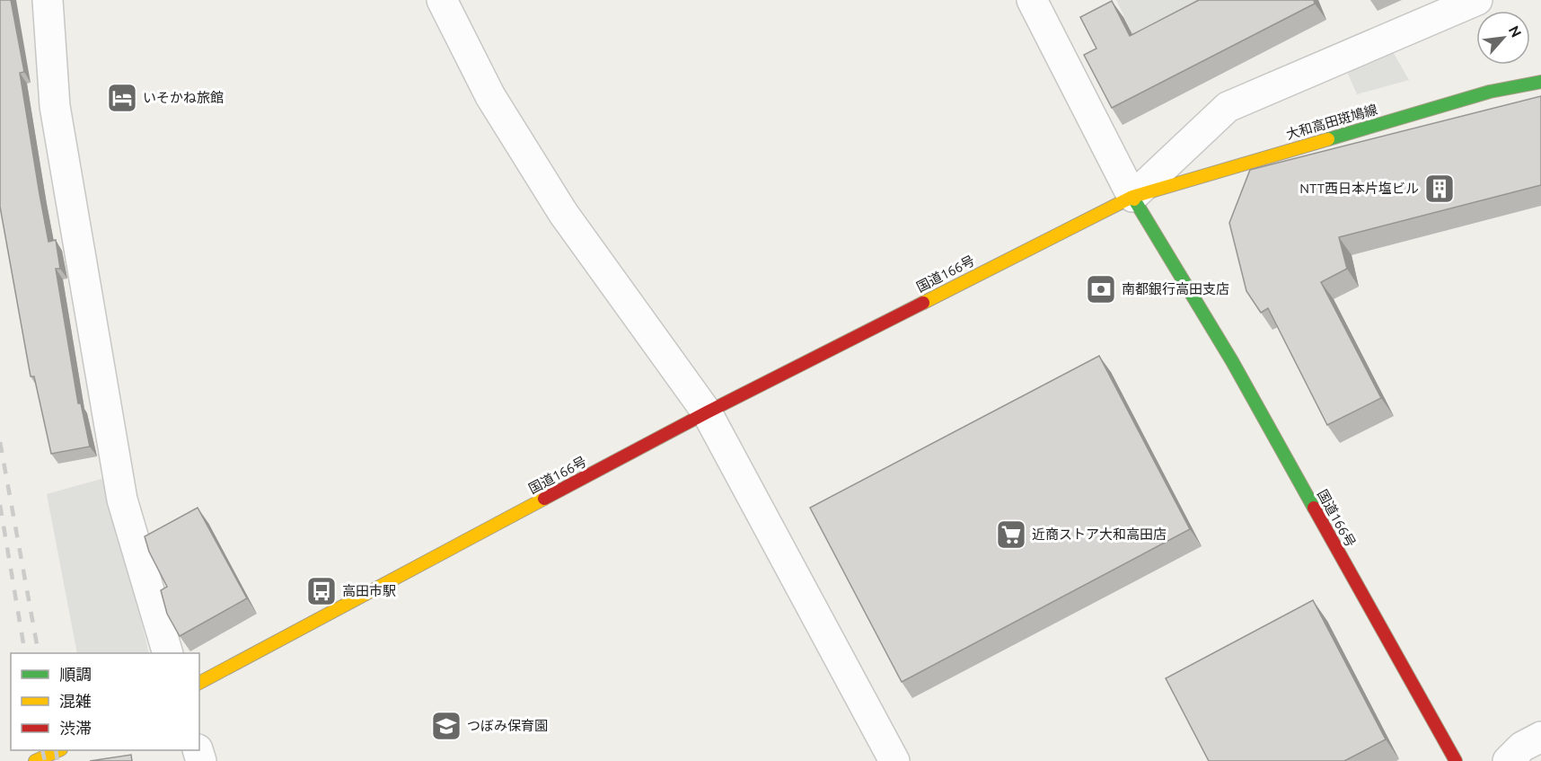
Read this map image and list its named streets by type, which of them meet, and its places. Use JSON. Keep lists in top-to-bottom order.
{
  "streets": {
    "main road": ["大和高田斑鳩線", "国道166号"]
  },
  "crossings": [
    ["大和高田斑鳩線", "国道166号"]
  ],
  "places": {
    "hotel": ["いそかね旅館"],
    "building": ["NTT西日本片塩ビル"],
    "bank": ["南都銀行高田支店"],
    "supermarket": ["近商ストア大和高田店"],
    "bus stop": ["高田市駅"],
    "school or university": ["つぼみ保育園"]
  },
  "legend": ["順調", "混雑", "渋滞"],
  "north": "top right"
}
